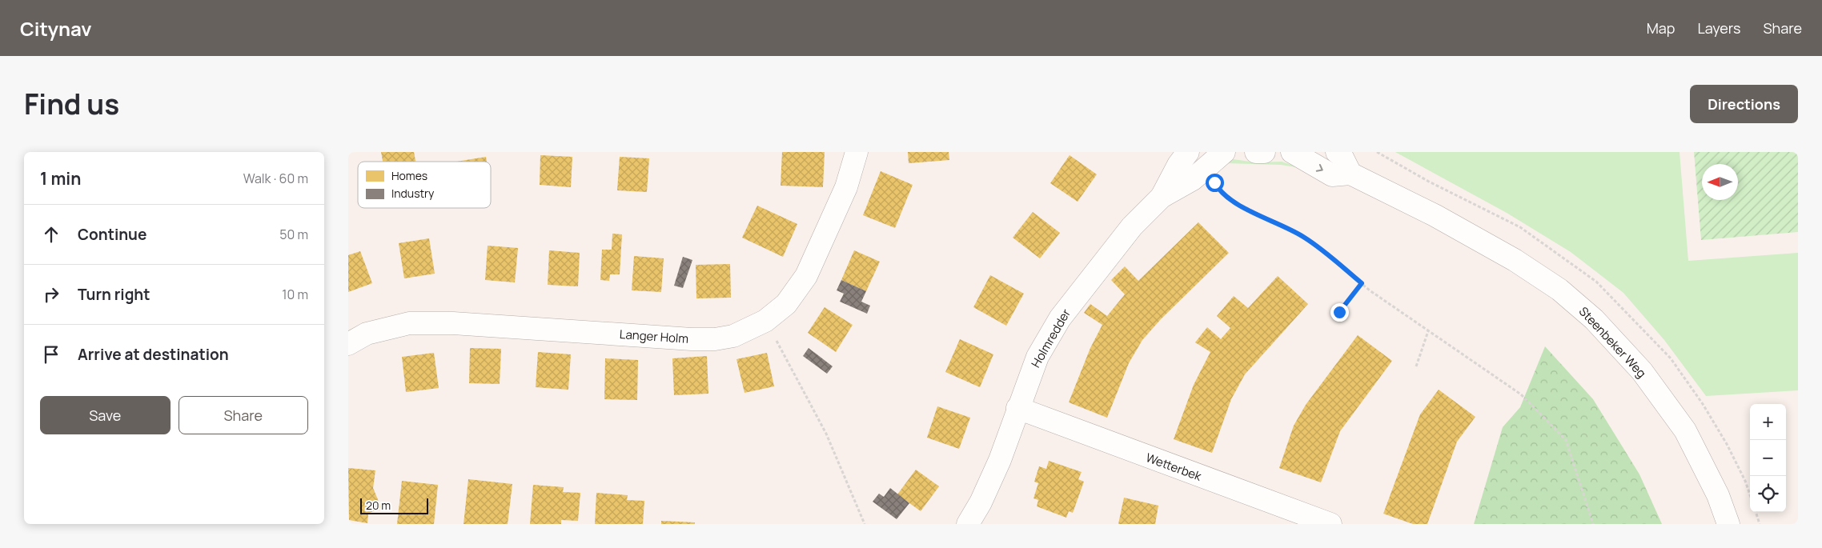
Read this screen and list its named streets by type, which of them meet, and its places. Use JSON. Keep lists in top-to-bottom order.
{
  "streets": {
    "street": [
      "Langer Holm",
      "Holmredder",
      "Steenbeker Weg",
      "Wetterbek"
    ]
  },
  "crossings": [
    ["Holmredder", "Wetterbek"]
  ],
  "legend": ["Homes", "Industry"],
  "scale_bar": "20 m",
  "north": "left",
  "page": {
    "header": "Citynav",
    "nav": ["Map", "Layers", "Share"],
    "title": "Find us",
    "buttons": [
      "Directions",
      ["Save", "Share"]
    ],
    "heading": ["1 min", "Walk · 60 m"],
    "list": [
      ["Continue", "50 m"],
      ["Turn right", "10 m"],
      "Arrive at destination"
    ],
    "map_buttons": ["+", "−"],
    "scale": "20 m"
  }
}
